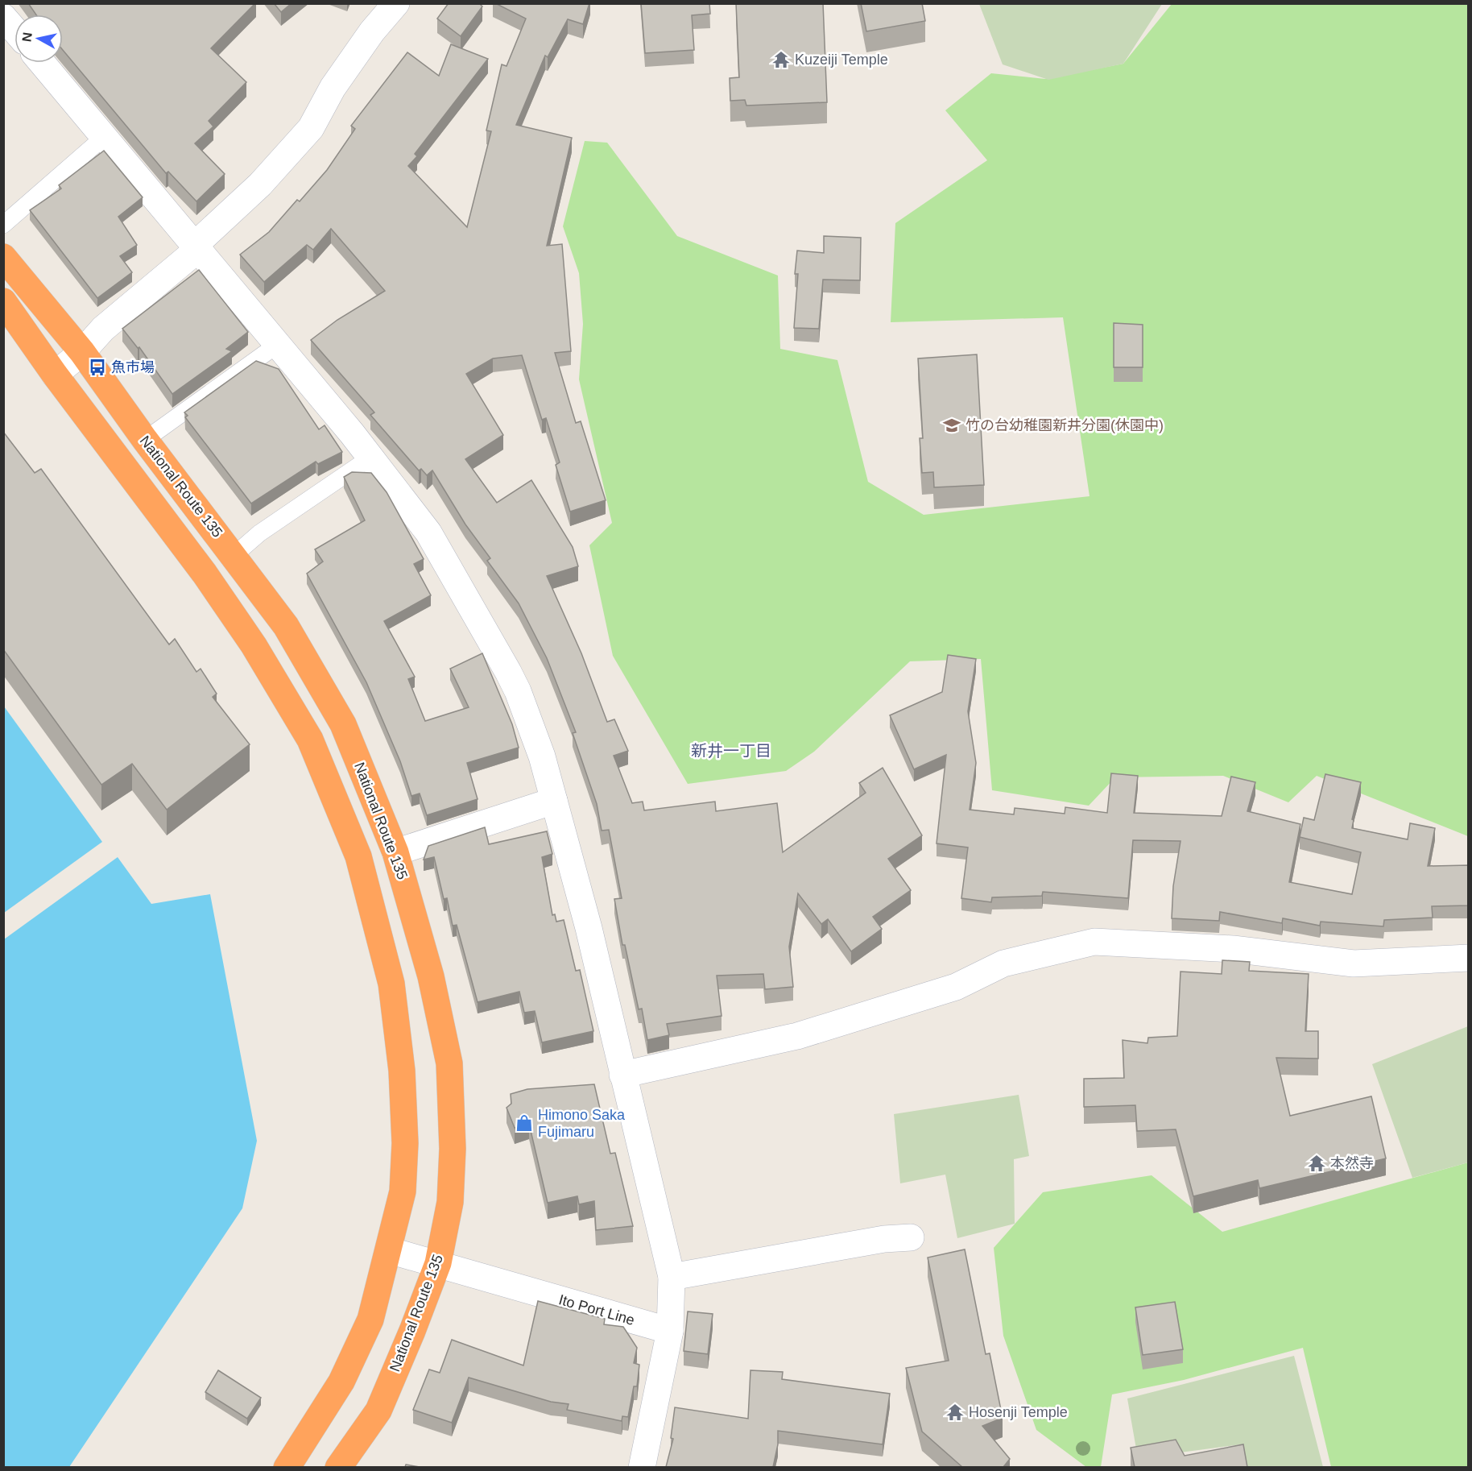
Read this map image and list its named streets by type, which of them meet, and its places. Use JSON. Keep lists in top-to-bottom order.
{
  "streets": {
    "highway": ["National Route 135"],
    "street": ["Ito Port Line"]
  },
  "crossings": [
    ["National Route 135", "Ito Port Line"]
  ],
  "districts": ["新井一丁目"],
  "places": {
    "temple": ["Kuzeiji Temple", "本然寺", "Hosenji Temple"],
    "bus stop": ["魚市場"],
    "school or university": ["竹の台幼稚園新井分園(休園中)"],
    "shop": ["Himono Saka Fujimaru"]
  },
  "north": "left"
}
